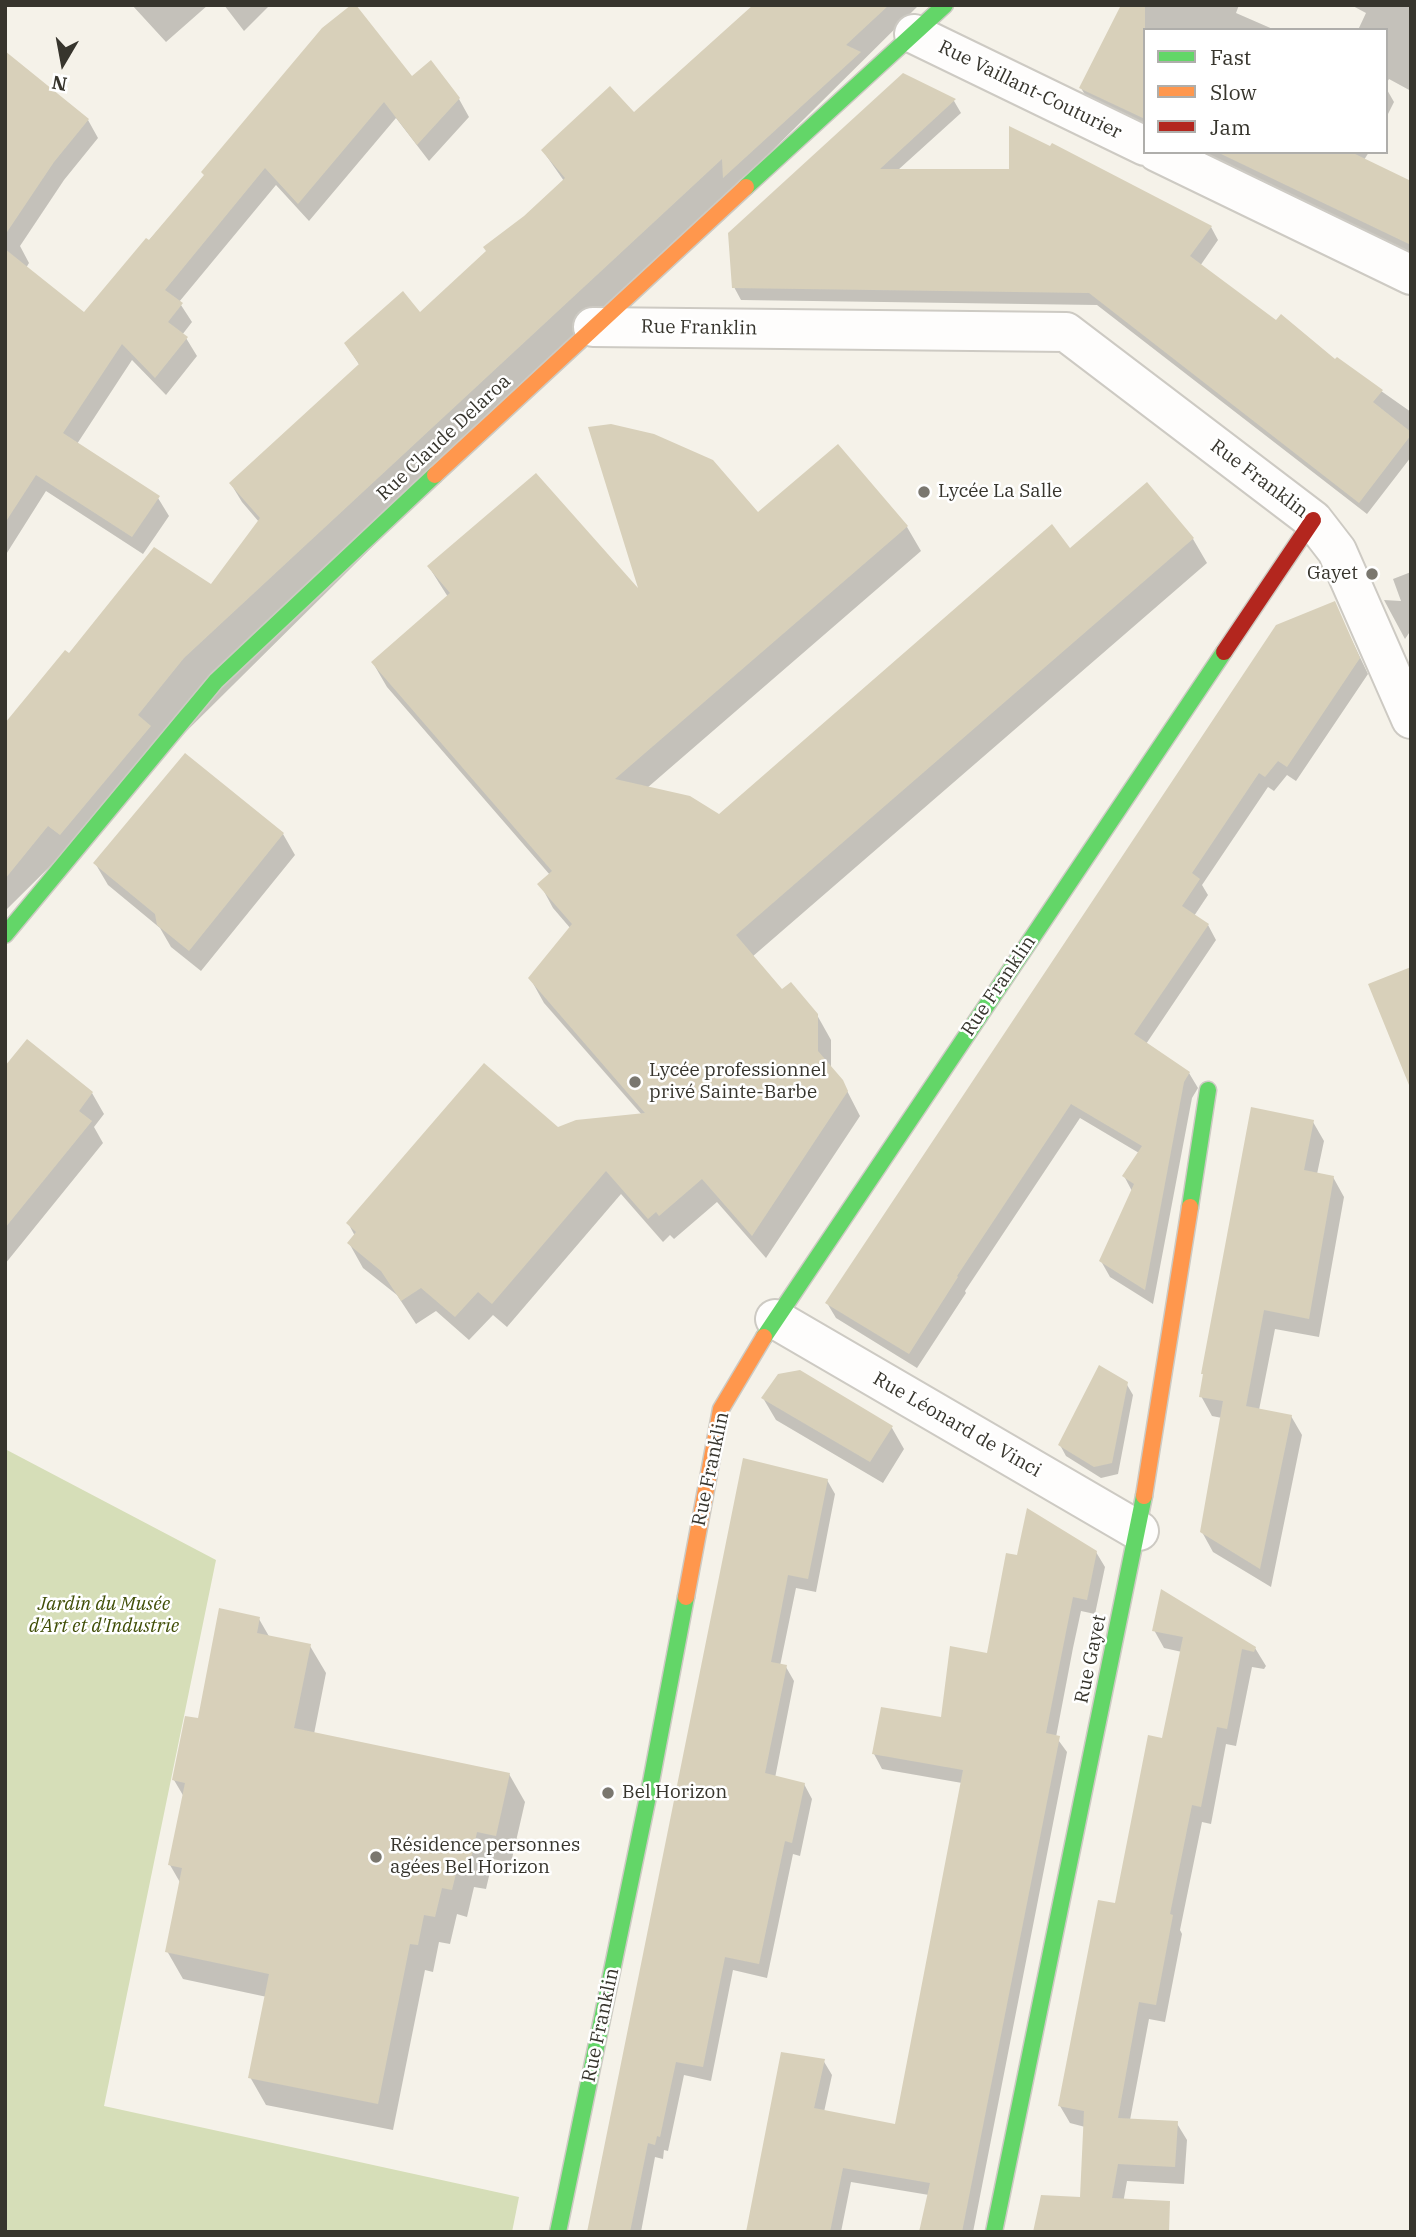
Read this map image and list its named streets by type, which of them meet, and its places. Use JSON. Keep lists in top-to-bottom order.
{
  "streets": {
    "street": [
      "Rue Vaillant-Couturier",
      "Rue Franklin",
      "Rue Claude Delaroa",
      "Rue Léonard de Vinci",
      "Rue Gayet"
    ]
  },
  "crossings": [
    ["Rue Vaillant-Couturier", "Rue Claude Delaroa"],
    ["Rue Franklin", "Rue Claude Delaroa"],
    ["Rue Franklin", "Rue Léonard de Vinci"],
    ["Rue Léonard de Vinci", "Rue Gayet"]
  ],
  "parks": ["Jardin du Musée d'Art et d'Industrie"],
  "places": [
    "Lycée La Salle",
    "Gayet",
    "Lycée professionnel privé Sainte-Barbe",
    "Bel Horizon",
    "Résidence personnes agées Bel Horizon"
  ],
  "legend": ["Fast", "Slow", "Jam"],
  "north": "bottom"
}
